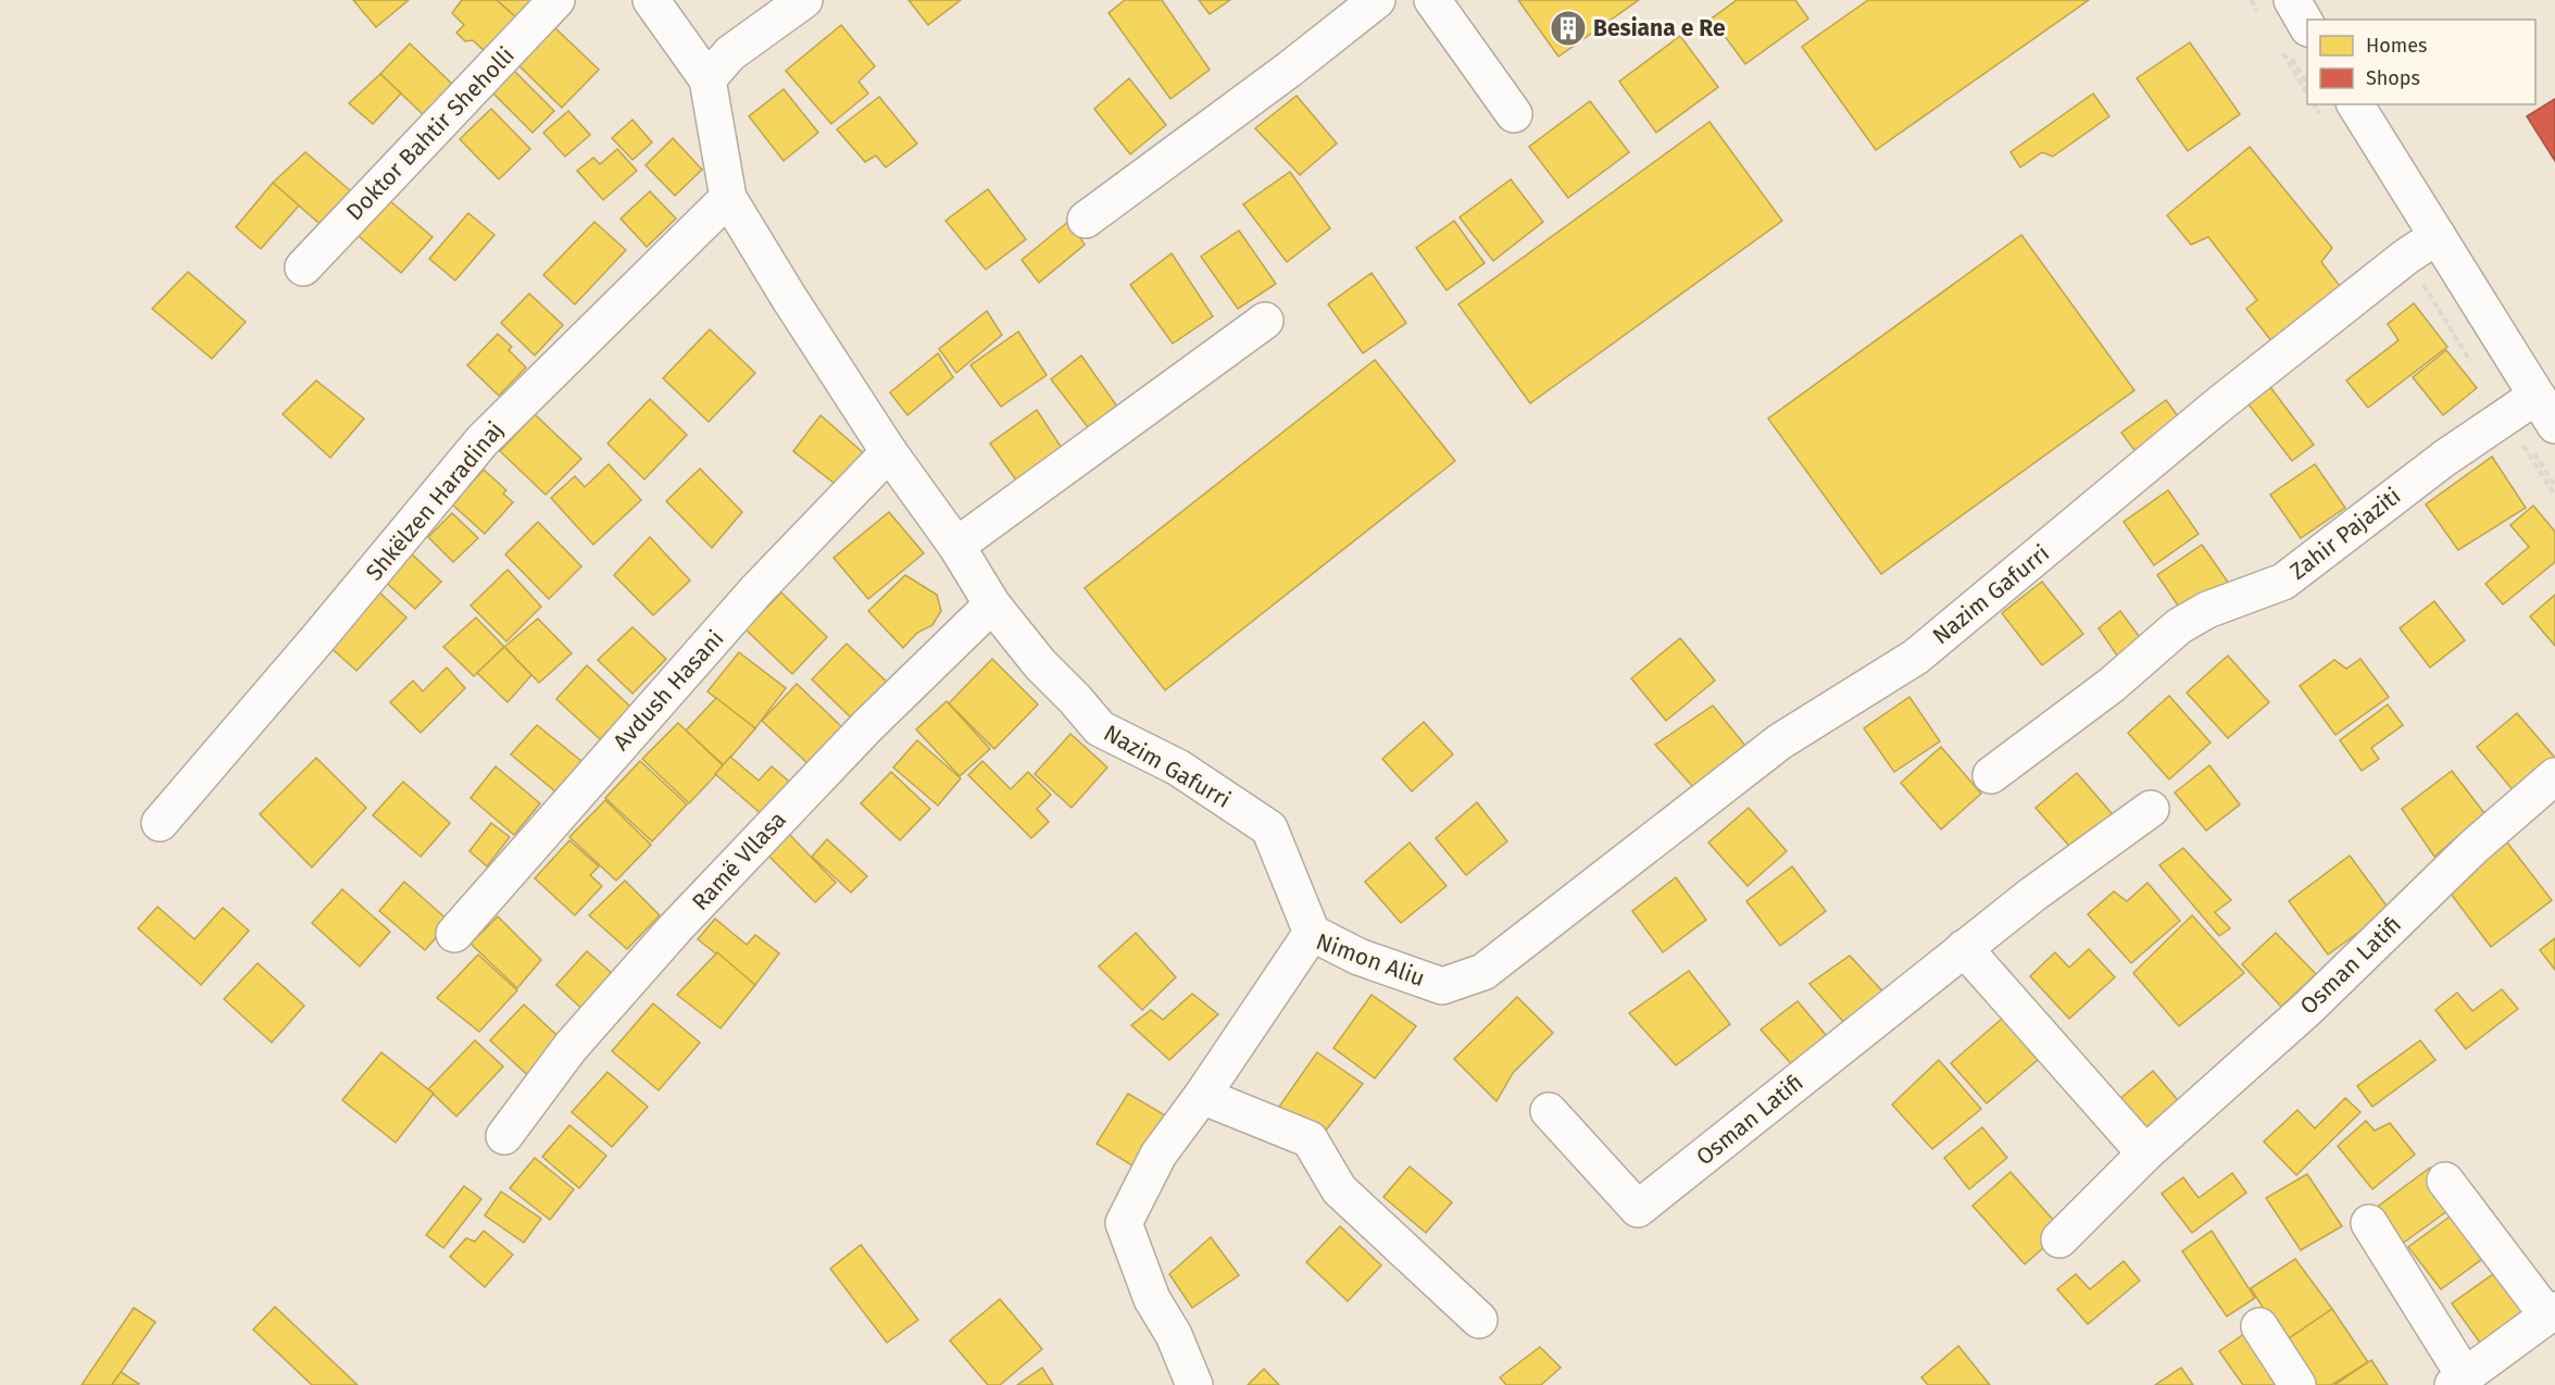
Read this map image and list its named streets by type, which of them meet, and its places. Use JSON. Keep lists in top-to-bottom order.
{
  "streets": {
    "street": [
      "Doktor Bahtir Sheholli",
      "Shkëlzen Haradinaj",
      "Zahir Pajaziti",
      "Nazim Gafurri",
      "Avdush Hasani",
      "Ramë Vllasa",
      "Nimon Aliu",
      "Osman Latifi"
    ]
  },
  "crossings": [
    ["Shkëlzen Haradinaj", "Nazim Gafurri"],
    ["Nazim Gafurri", "Avdush Hasani"],
    ["Nazim Gafurri", "Ramë Vllasa"],
    ["Nazim Gafurri", "Nimon Aliu"]
  ],
  "places": {
    "building": ["Besiana e Re"]
  },
  "legend": ["Homes", "Shops"]
}
